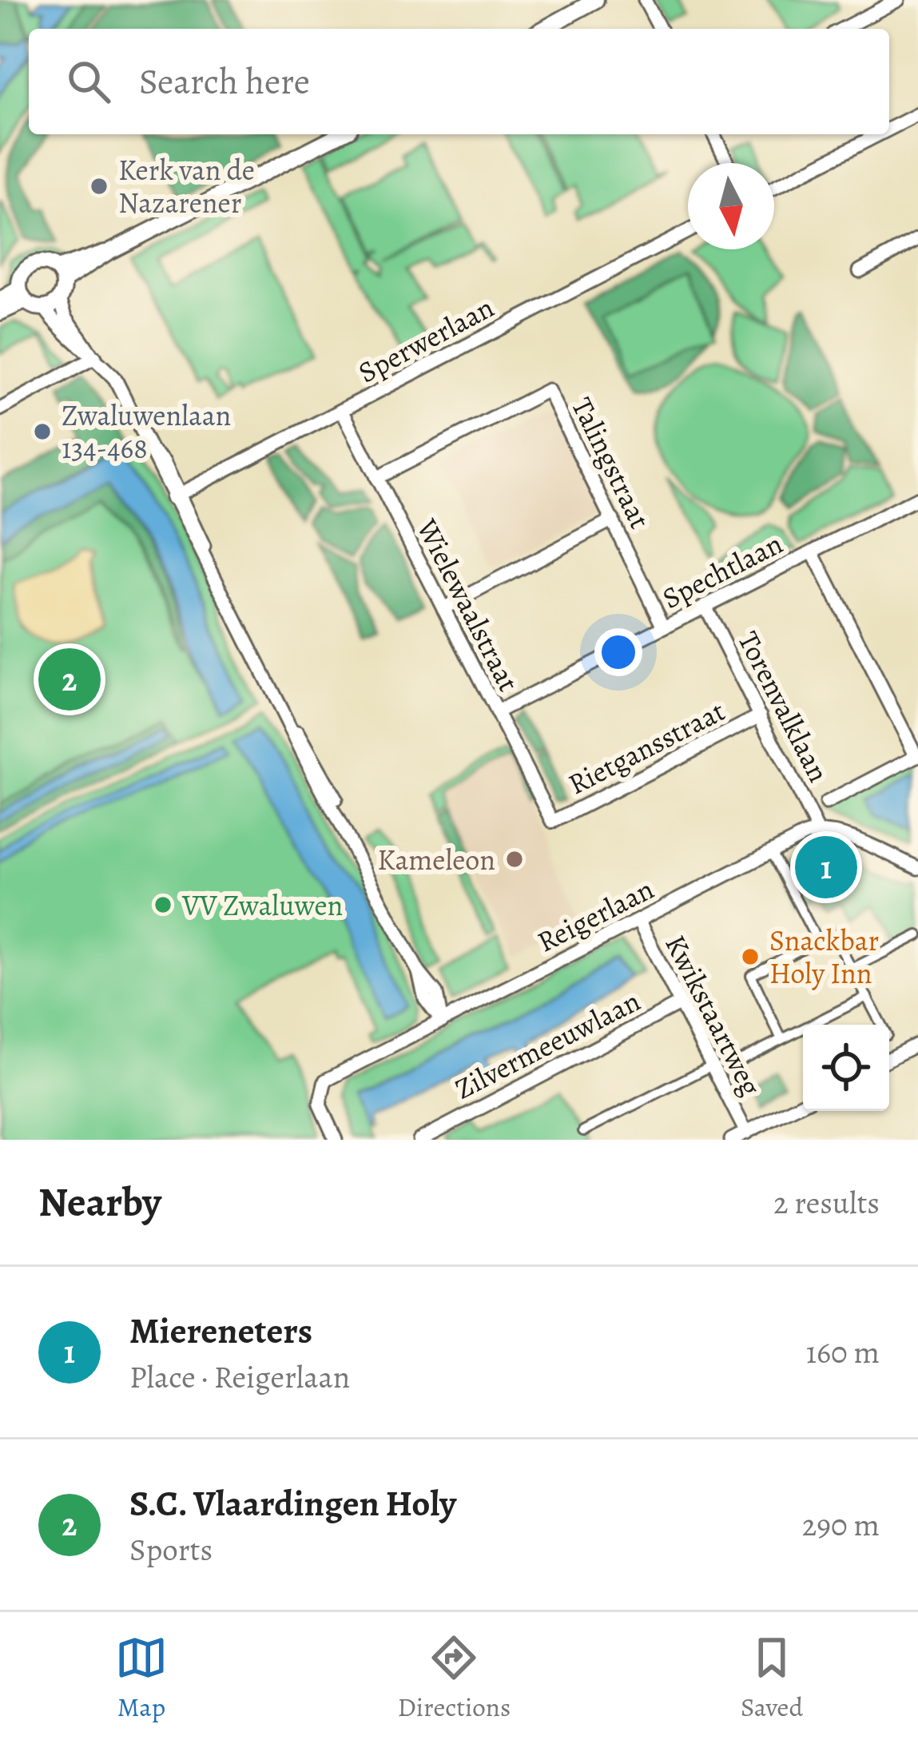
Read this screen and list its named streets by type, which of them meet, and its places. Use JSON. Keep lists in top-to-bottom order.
{
  "streets": {
    "street": [
      "Sperwerlaan",
      "Talingstraat",
      "Spechtlaan",
      "Wielewaalstraat",
      "Torenvalklaan",
      "Rietgansstraat",
      "Reigerlaan",
      "Kwikstaartweg",
      "Zilvermeeuwlaan"
    ]
  },
  "crossings": [
    ["Sperwerlaan", "Wielewaalstraat"],
    ["Talingstraat", "Spechtlaan"],
    ["Talingstraat", "Wielewaalstraat"],
    ["Spechtlaan", "Wielewaalstraat"],
    ["Spechtlaan", "Torenvalklaan"],
    ["Wielewaalstraat", "Rietgansstraat"],
    ["Torenvalklaan", "Rietgansstraat"],
    ["Torenvalklaan", "Reigerlaan"],
    ["Reigerlaan", "Kwikstaartweg"],
    ["Kwikstaartweg", "Zilvermeeuwlaan"]
  ],
  "places": [
    "Kerk van de Nazarener",
    "Zwaluwenlaan 134-468",
    "Kameleon",
    "VV Zwaluwen",
    "Snackbar Holy Inn"
  ],
  "north": "bottom",
  "page": {
    "search": "Search here",
    "pins": ["2", "1"],
    "heading": ["Nearby", "2 results"],
    "list": [
      {
        "mark": "1",
        "name": "Miereneters",
        "note": "Place · Reigerlaan",
        "value": "160 m"
      },
      {
        "mark": "2",
        "name": "S.C. Vlaardingen Holy",
        "note": "Sports",
        "value": "290 m"
      }
    ],
    "nav": ["Map", "Directions", "Saved"]
  }
}
